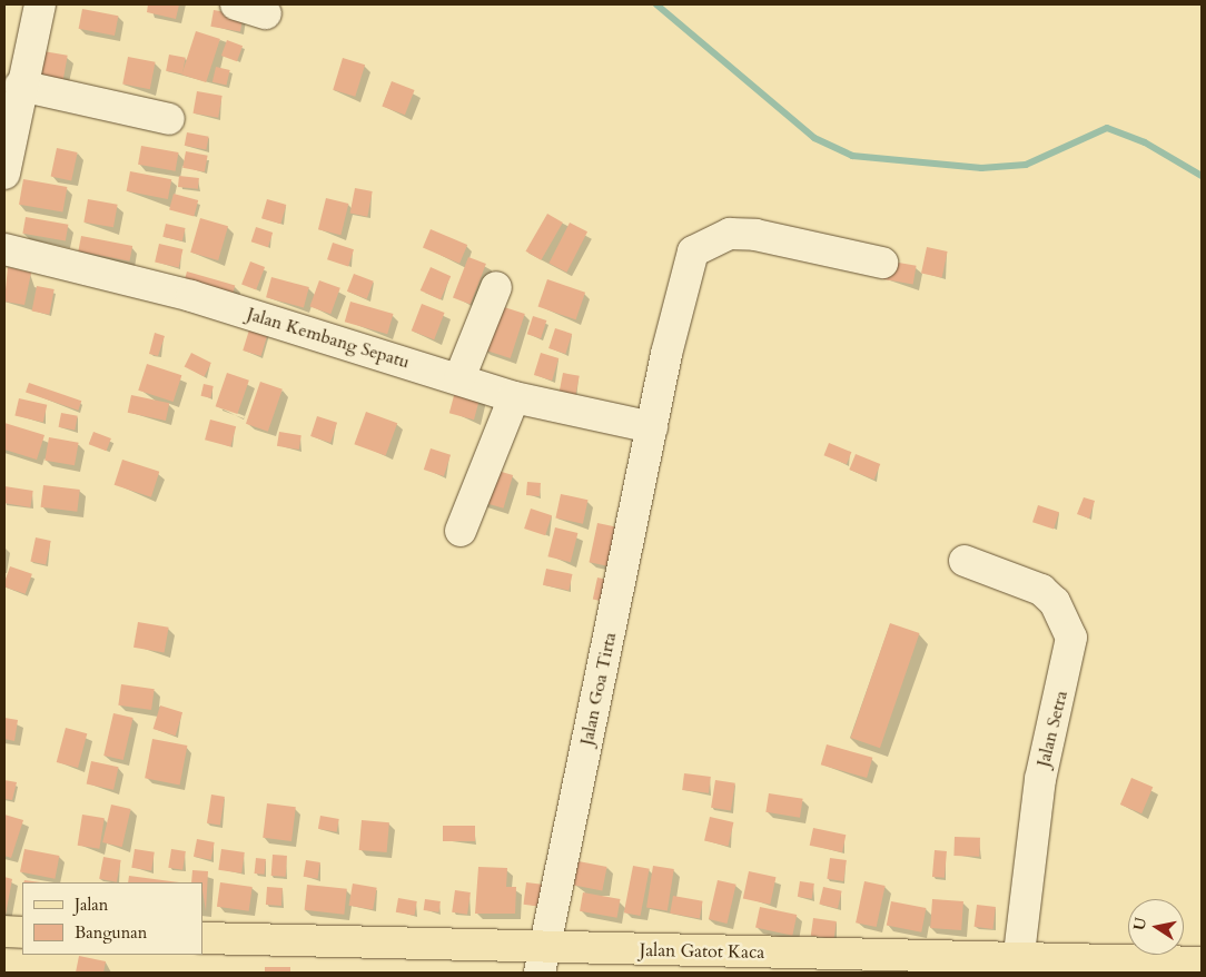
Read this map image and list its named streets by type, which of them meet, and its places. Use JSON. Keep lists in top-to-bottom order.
{
  "streets": {
    "main road": ["Jalan Gatot Kaca"],
    "street": ["Jalan Kembang Sepatu", "Jalan Goa Tirta", "Jalan Setra"]
  },
  "crossings": [
    ["Jalan Kembang Sepatu", "Jalan Goa Tirta"],
    ["Jalan Goa Tirta", "Jalan Gatot Kaca"],
    ["Jalan Setra", "Jalan Gatot Kaca"]
  ],
  "legend": ["Jalan", "Bangunan"],
  "north": "left"
}
